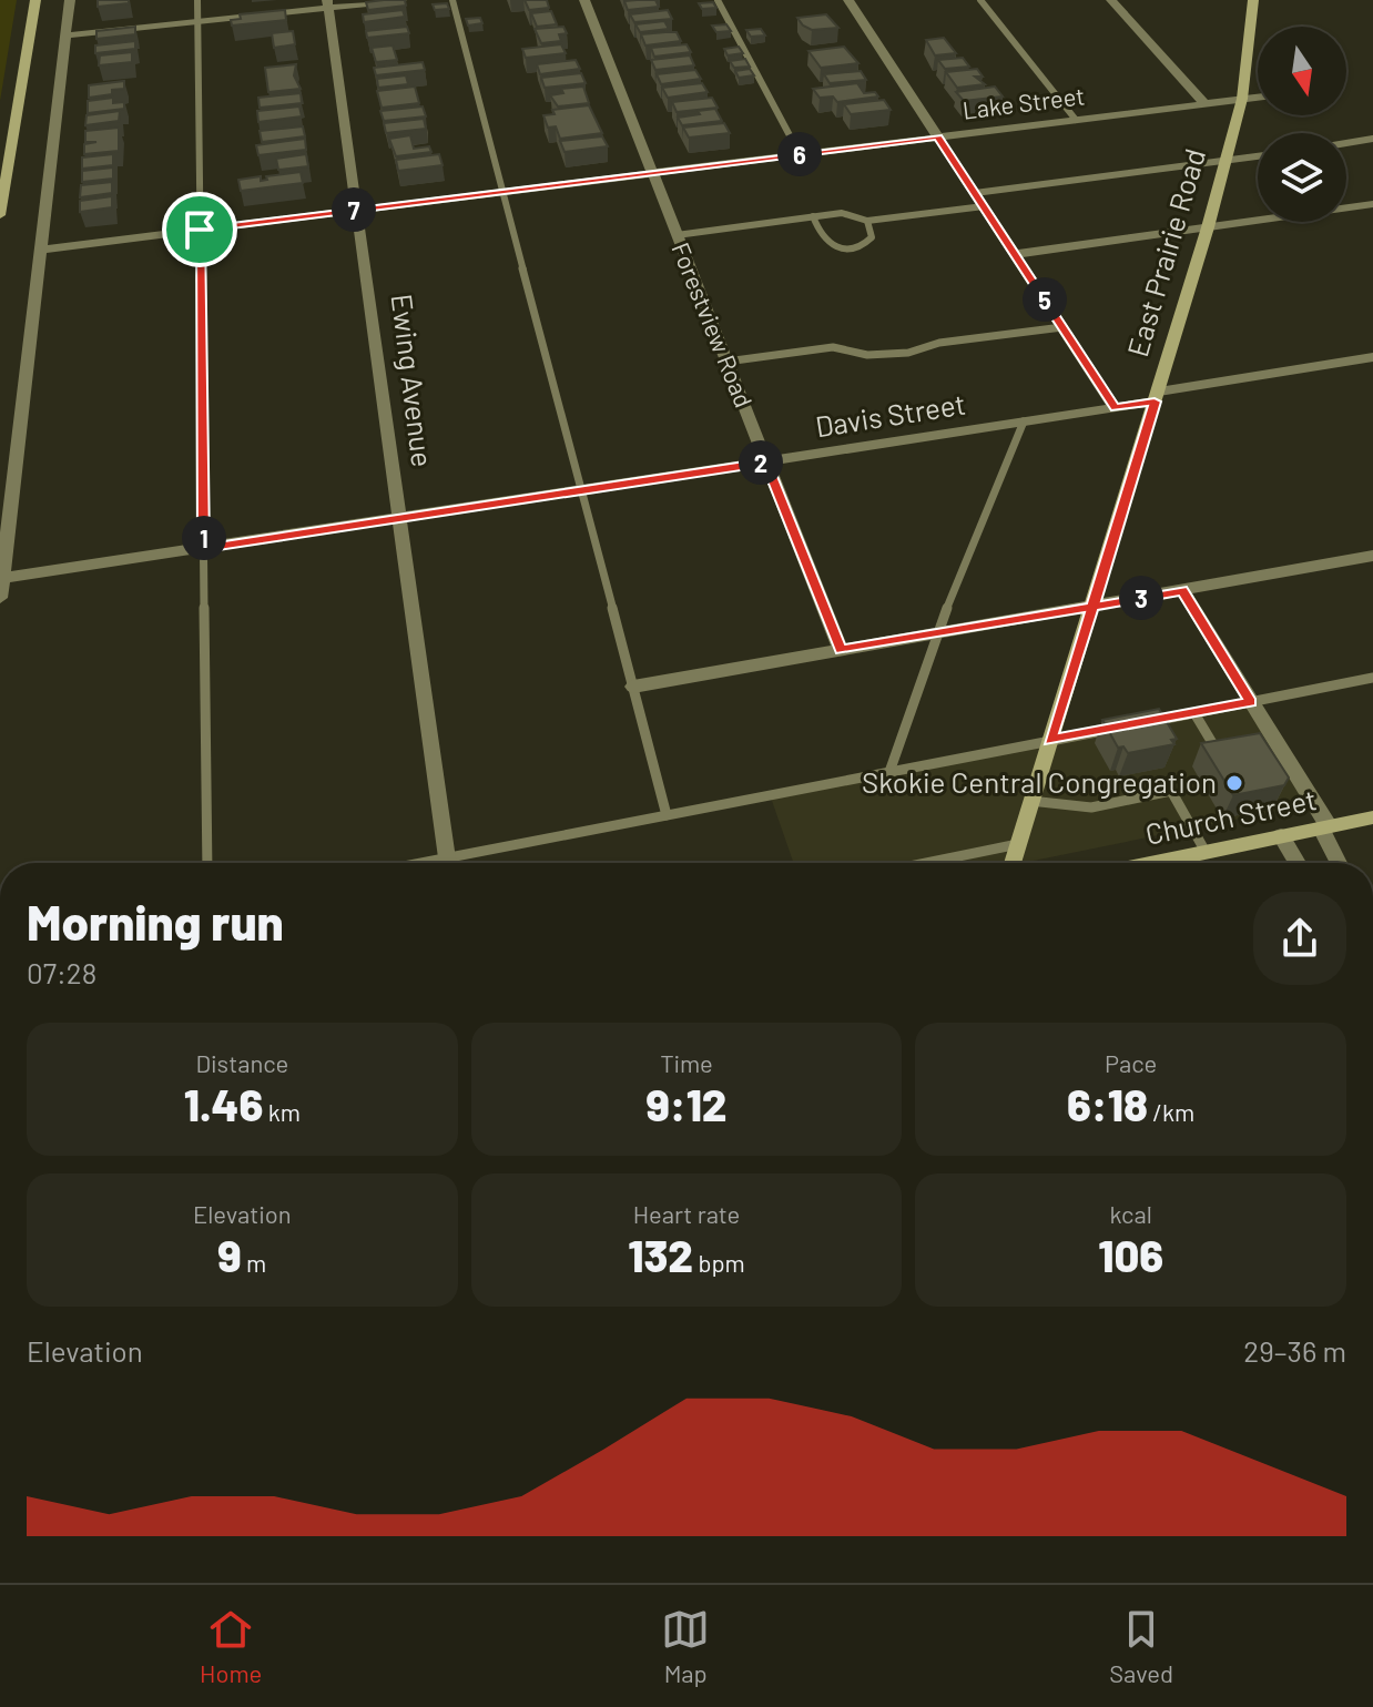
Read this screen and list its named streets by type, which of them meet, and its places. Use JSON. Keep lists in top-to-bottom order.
{
  "streets": {
    "street": [
      "Lake Street",
      "East Prairie Road",
      "Forestview Road",
      "Ewing Avenue",
      "Davis Street",
      "Church Street"
    ]
  },
  "crossings": [
    ["Lake Street", "East Prairie Road"],
    ["Lake Street", "Forestview Road"],
    ["Lake Street", "Ewing Avenue"],
    ["East Prairie Road", "Davis Street"],
    ["Forestview Road", "Davis Street"],
    ["Ewing Avenue", "Davis Street"]
  ],
  "places": ["Skokie Central Congregation"],
  "north": "bottom",
  "page": {
    "pins": [
      "6",
      "7",
      "5",
      "2",
      "1",
      "3"
    ],
    "heading": ["Morning run", "07:28"],
    "stats": [
      ["Distance", "1.46 km"],
      ["Time", "9:12"],
      ["Pace", "6:18 /km"],
      ["Elevation", "9 m"],
      ["Heart rate", "132 bpm"],
      ["kcal", "106"]
    ],
    "chart": ["Elevation", "29–36 m"],
    "tabs": ["Home", "Map", "Saved"]
  }
}
